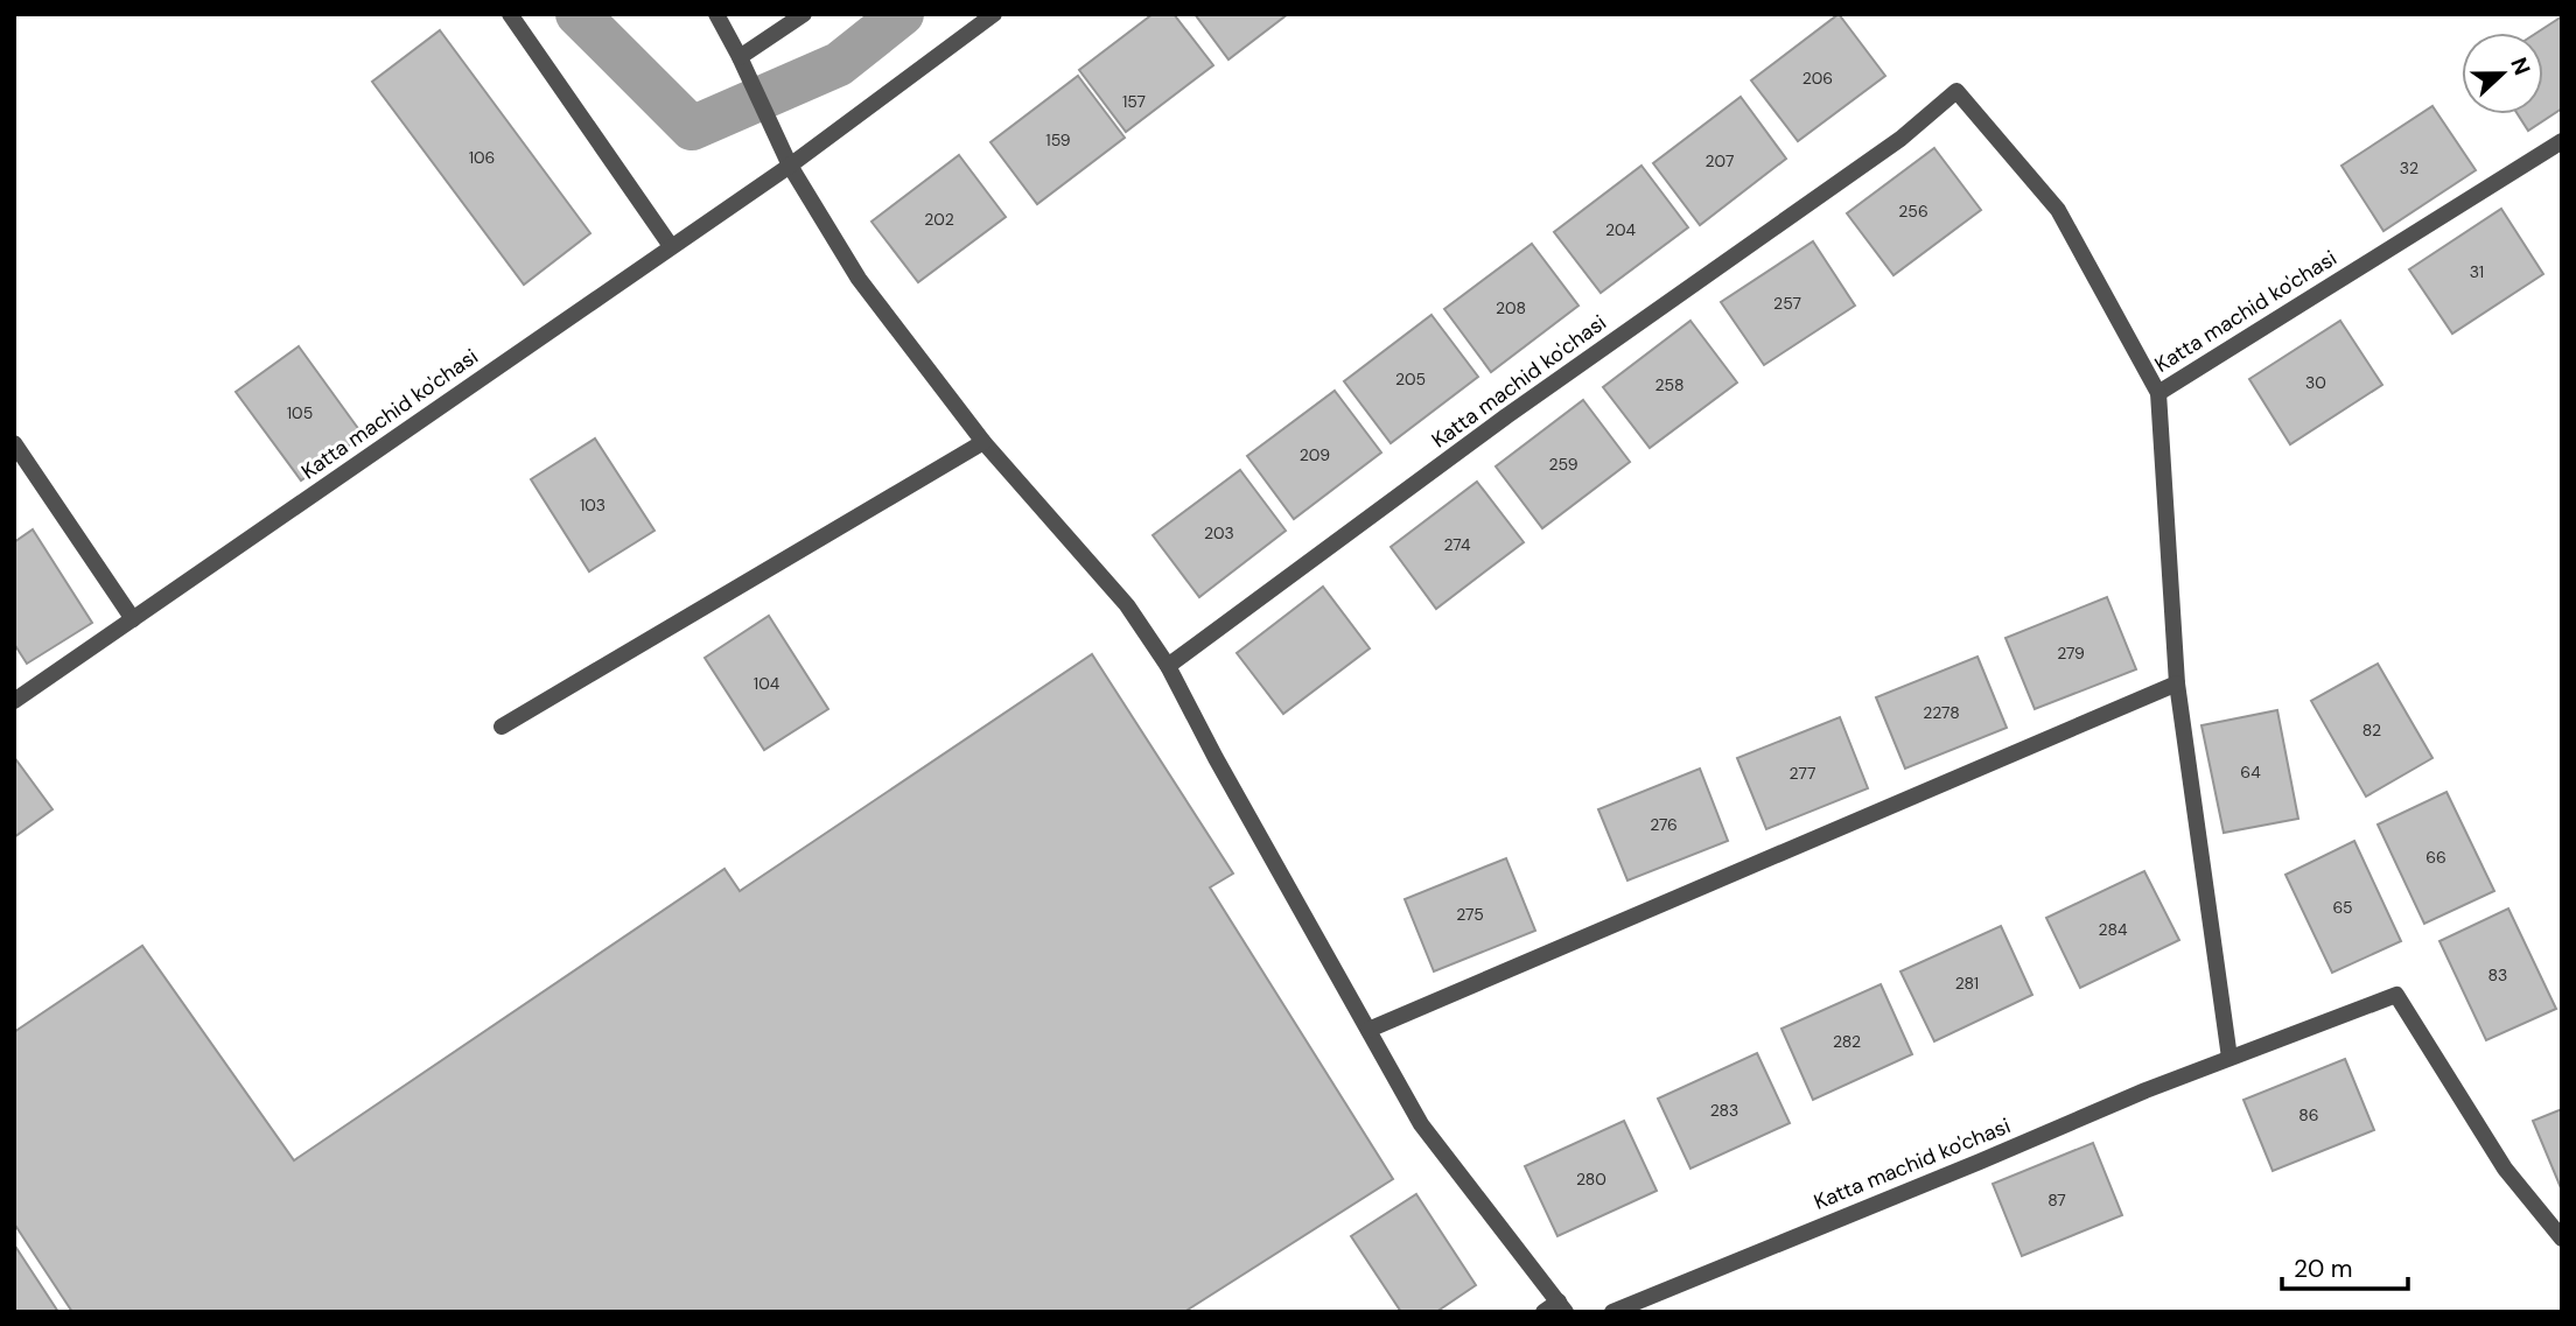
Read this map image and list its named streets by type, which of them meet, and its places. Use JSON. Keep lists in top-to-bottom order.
{
  "streets": {
    "street": ["Katta machid ko'chasi"]
  },
  "house_numbers": [
    "206",
    "157",
    "159",
    "106",
    "207",
    "32",
    "256",
    "202",
    "204",
    "31",
    "257",
    "208",
    "205",
    "30",
    "258",
    "105",
    "209",
    "259",
    "103",
    "203",
    "274",
    "279",
    "104",
    "2278",
    "82",
    "64",
    "277",
    "276",
    "66",
    "65",
    "275",
    "284",
    "83",
    "281",
    "282",
    "283",
    "86",
    "280",
    "87"
  ],
  "scale_bar": "20 m",
  "north": "right"
}
